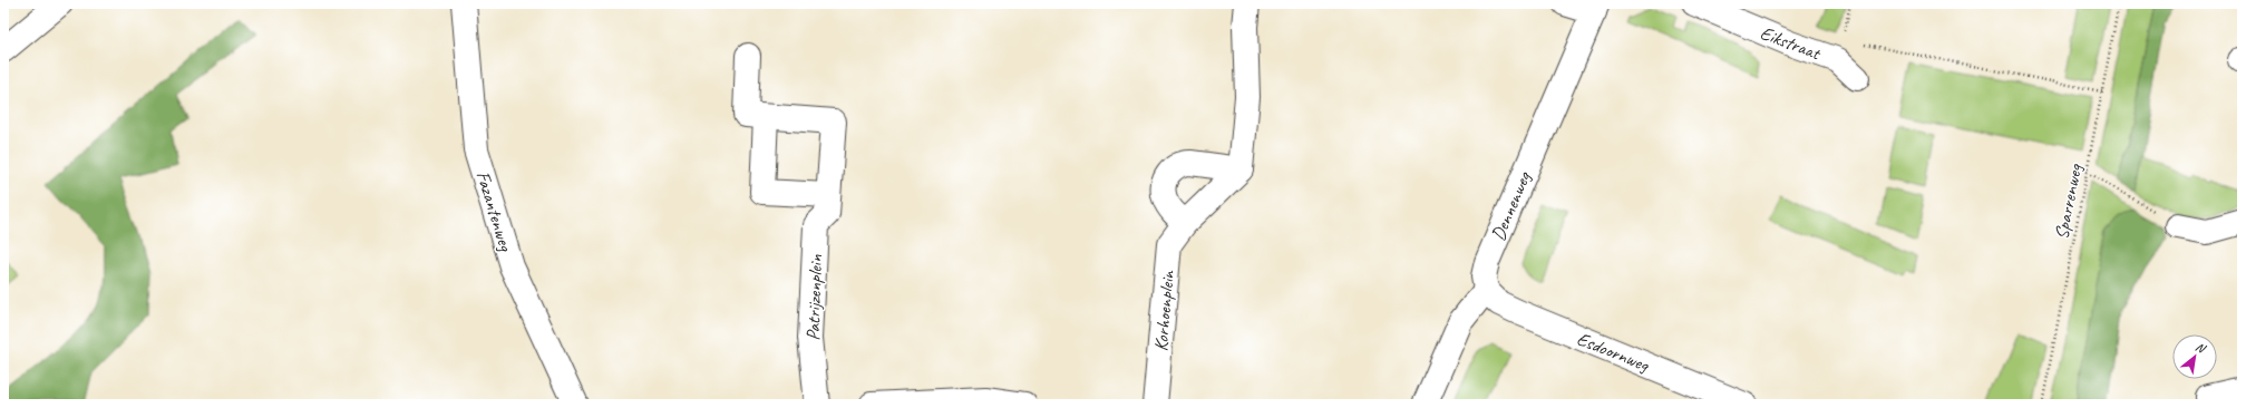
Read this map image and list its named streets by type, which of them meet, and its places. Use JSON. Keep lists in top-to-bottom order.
{
  "streets": {
    "street": [
      "Eikstraat",
      "Dennenweg",
      "Fazantenweg",
      "Patrijzenplein",
      "Korhoenplein",
      "Esdoornweg"
    ],
    "path": ["Sparrenweg"]
  },
  "crossings": [
    ["Dennenweg", "Esdoornweg"]
  ],
  "north": "top right"
}
